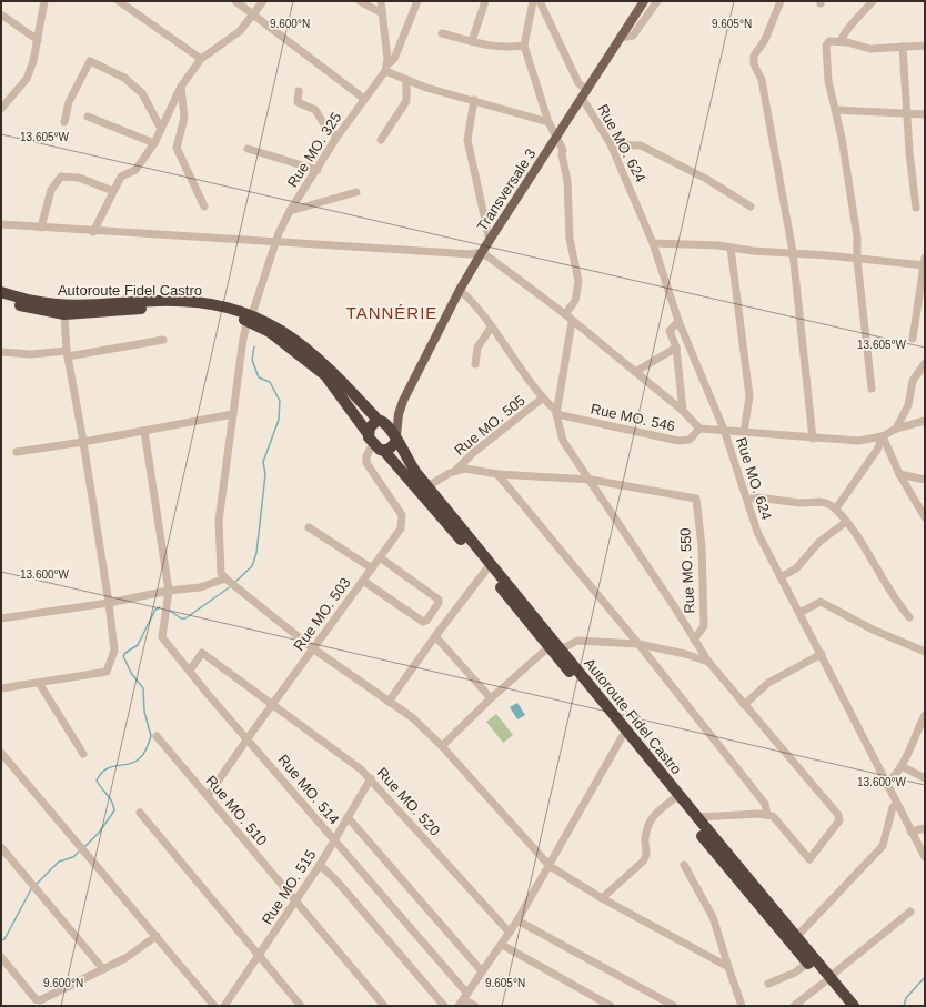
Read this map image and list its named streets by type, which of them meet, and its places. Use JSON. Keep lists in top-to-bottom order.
{
  "streets": {
    "highway": ["Autoroute Fidel Castro"],
    "main road": ["Transversale 3"],
    "street": [
      "Rue MO. 624",
      "Rue MO. 325",
      "Rue MO. 546",
      "Rue MO. 505",
      "Rue MO. 550",
      "Rue MO. 503",
      "Rue MO. 514",
      "Rue MO. 520",
      "Rue MO. 510",
      "Rue MO. 515"
    ]
  },
  "crossings": [
    ["Rue MO. 624", "Transversale 3"],
    ["Rue MO. 325", "Autoroute Fidel Castro"],
    ["Transversale 3", "Autoroute Fidel Castro"],
    ["Transversale 3", "Rue MO. 503"],
    ["Autoroute Fidel Castro", "Rue MO. 503"],
    ["Rue MO. 503", "Rue MO. 514"],
    ["Rue MO. 503", "Rue MO. 520"],
    ["Rue MO. 503", "Rue MO. 510"],
    ["Rue MO. 514", "Rue MO. 520"],
    ["Rue MO. 514", "Rue MO. 515"],
    ["Rue MO. 520", "Rue MO. 515"],
    ["Rue MO. 510", "Rue MO. 515"]
  ],
  "districts": ["TANNÉRIE"],
  "coordinates": [
    "9.600°N",
    "9.605°N",
    "13.605°W",
    "13.600°W"
  ]
}
